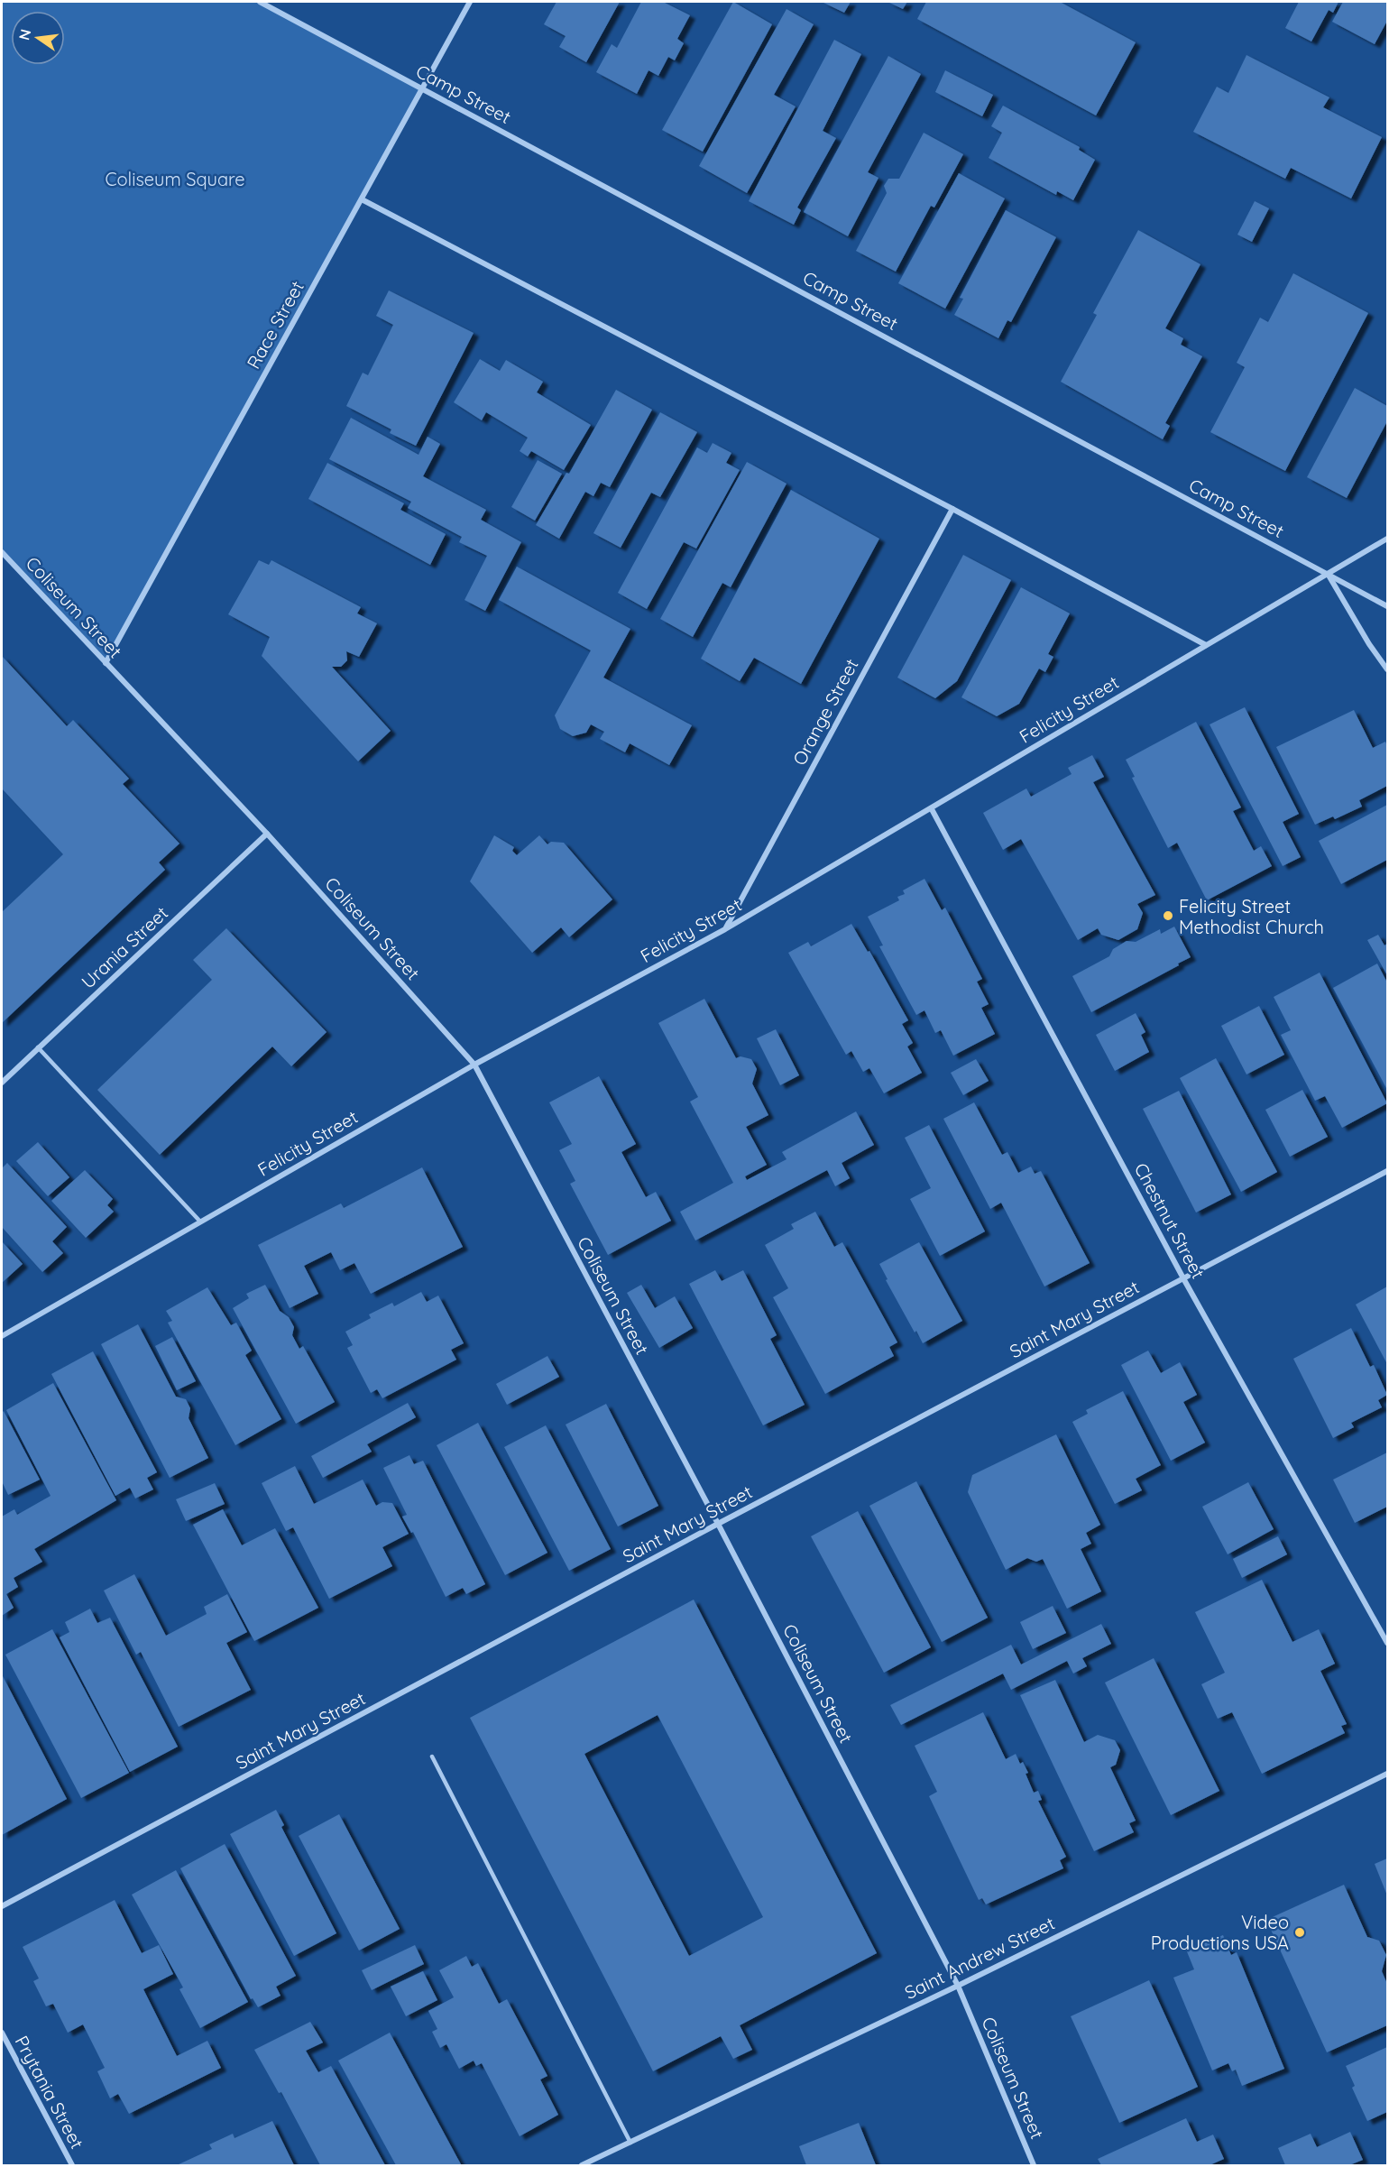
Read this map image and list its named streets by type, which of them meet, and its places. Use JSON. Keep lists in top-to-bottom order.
{
  "streets": {
    "street": [
      "Camp Street",
      "Race Street",
      "Coliseum Street",
      "Felicity Street",
      "Orange Street",
      "Urania Street",
      "Chestnut Street",
      "Saint Mary Street",
      "Saint Andrew Street",
      "Prytania Street"
    ]
  },
  "crossings": [
    ["Camp Street", "Race Street"],
    ["Camp Street", "Felicity Street"],
    ["Race Street", "Coliseum Street"],
    ["Coliseum Street", "Felicity Street"],
    ["Coliseum Street", "Urania Street"],
    ["Coliseum Street", "Saint Mary Street"],
    ["Coliseum Street", "Saint Andrew Street"],
    ["Felicity Street", "Orange Street"],
    ["Felicity Street", "Chestnut Street"],
    ["Chestnut Street", "Saint Mary Street"]
  ],
  "parks": ["Coliseum Square"],
  "places": ["Felicity Street Methodist Church", "Video Productions USA"],
  "north": "left"
}
